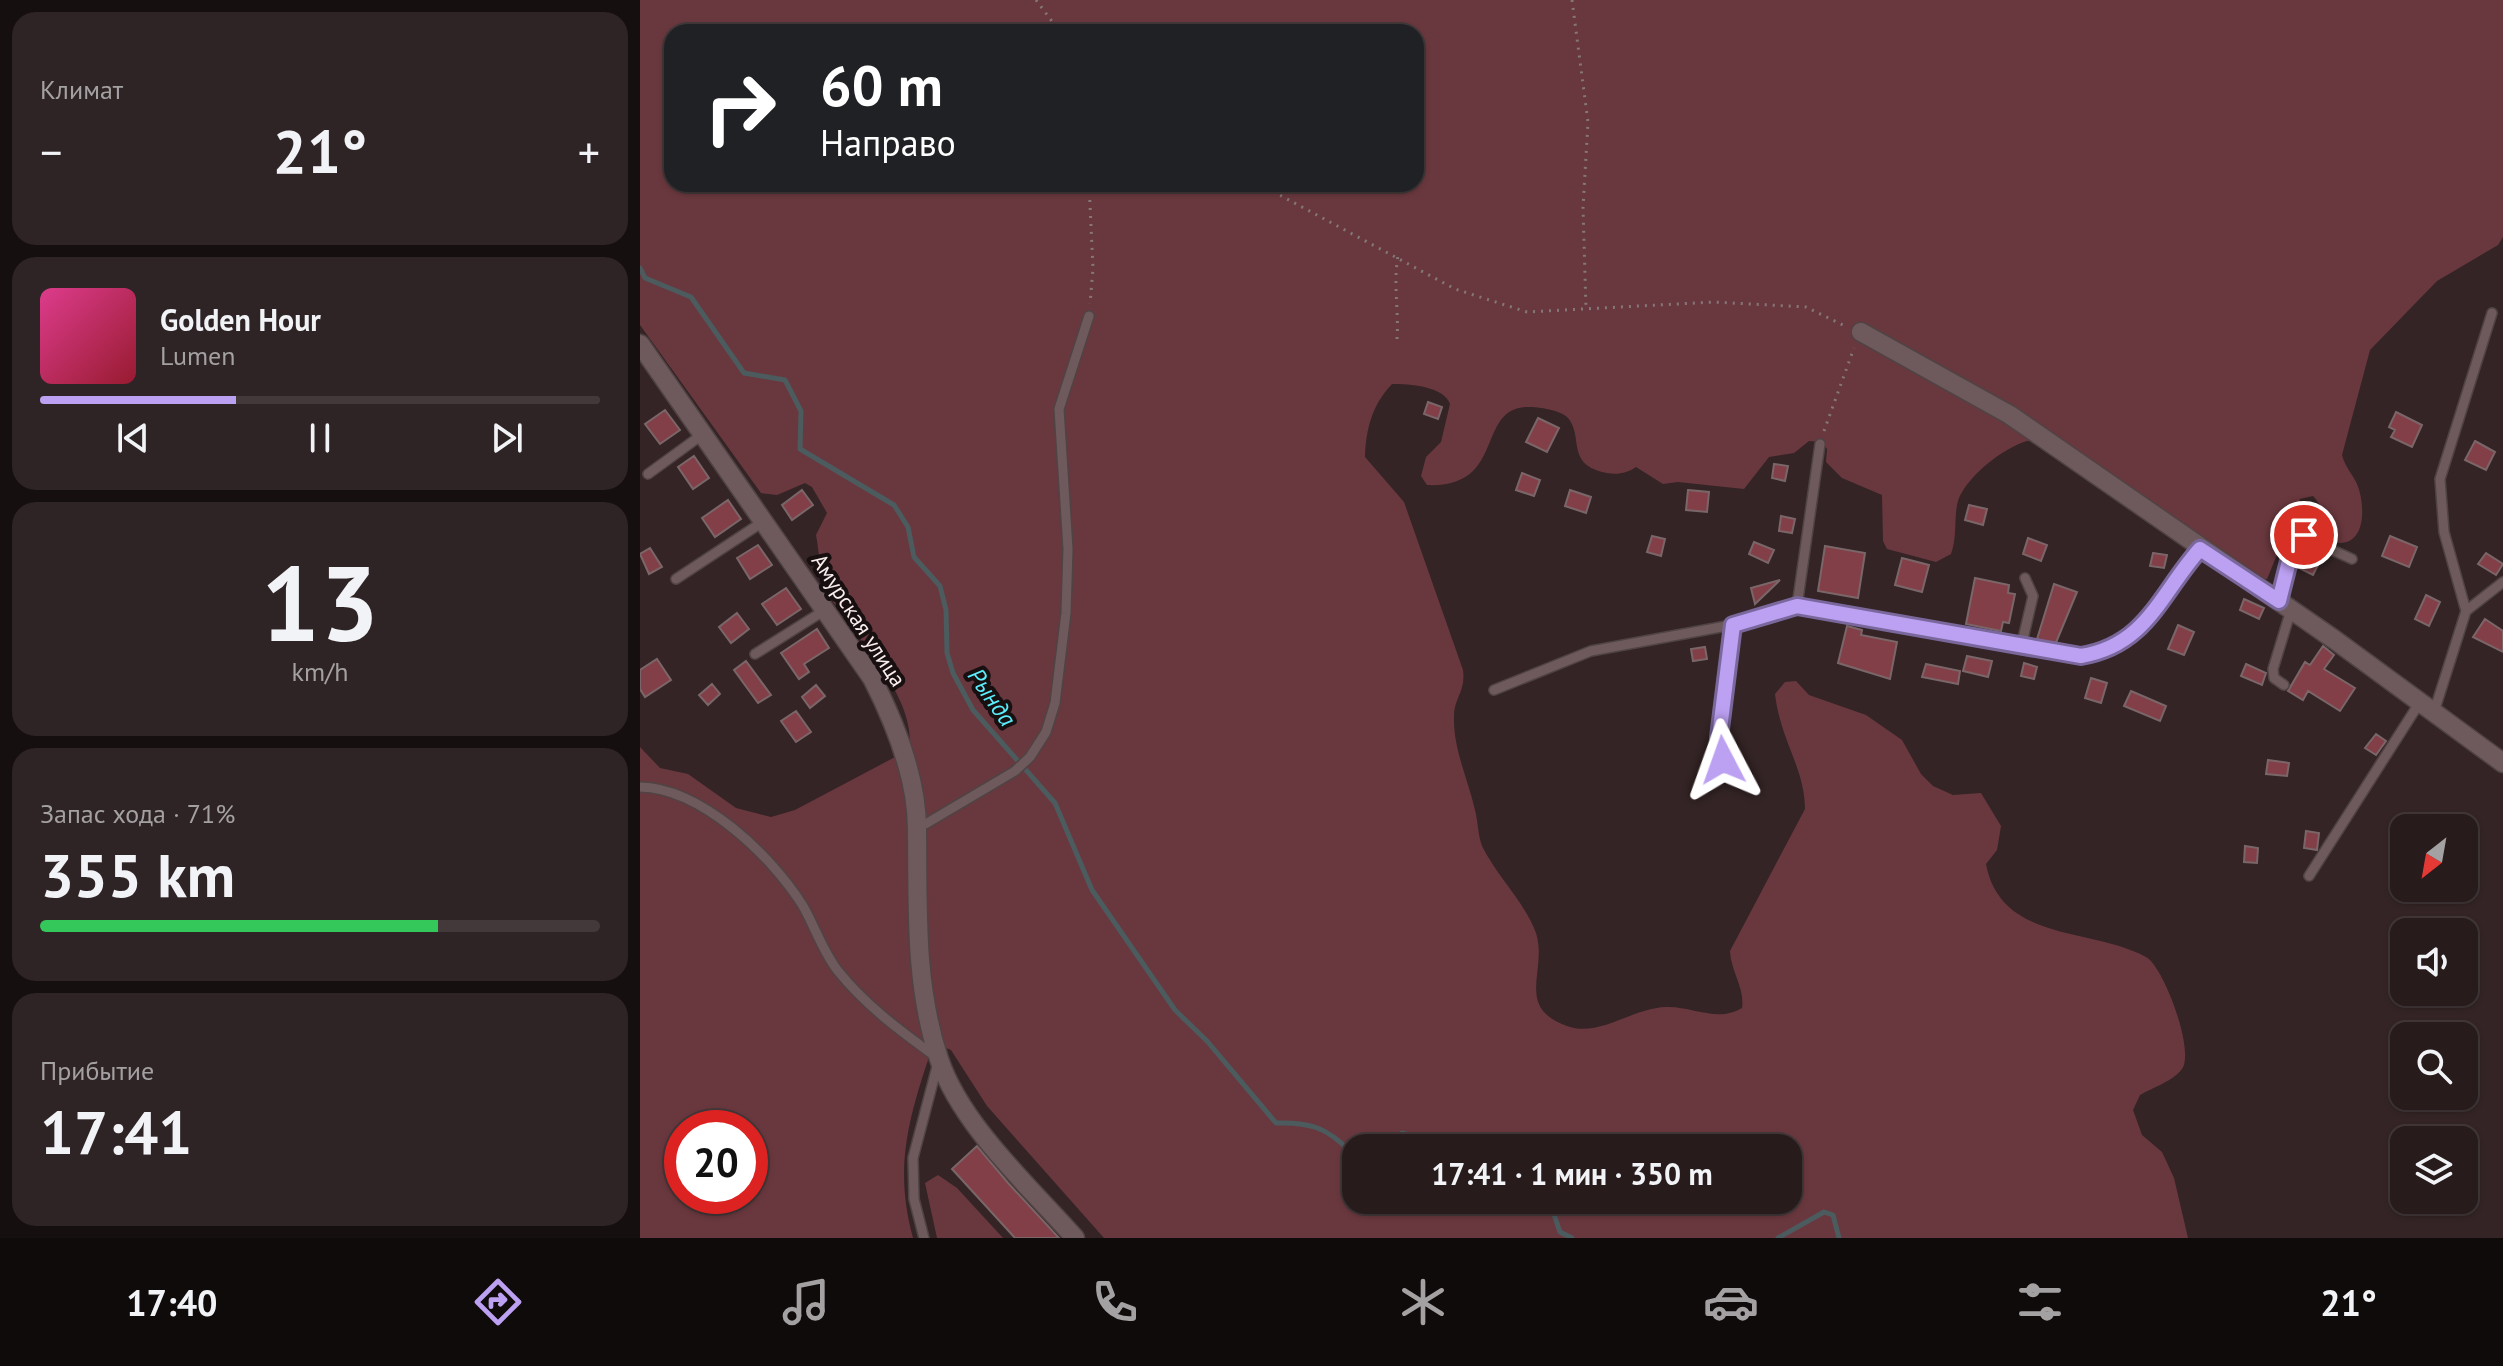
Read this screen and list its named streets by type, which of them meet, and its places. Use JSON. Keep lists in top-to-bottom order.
{
  "streets": {
    "street": ["Амурская улица"]
  },
  "water": ["Рында"],
  "north": "bottom left",
  "page": {
    "tile": [
      "Климат",
      ["13", "km/h"],
      ["Запас хода · 71%", "355 km"],
      ["Прибытие", "17:41"]
    ],
    "turn": ["60 m", "Направо"],
    "heat": ["−", "21°", "+"],
    "song": ["Golden Hour", "Lumen"],
    "limit": "20",
    "trip": "17:41 · 1 мин · 350 m",
    "tabs": ["17:40", "21°"]
  }
}
